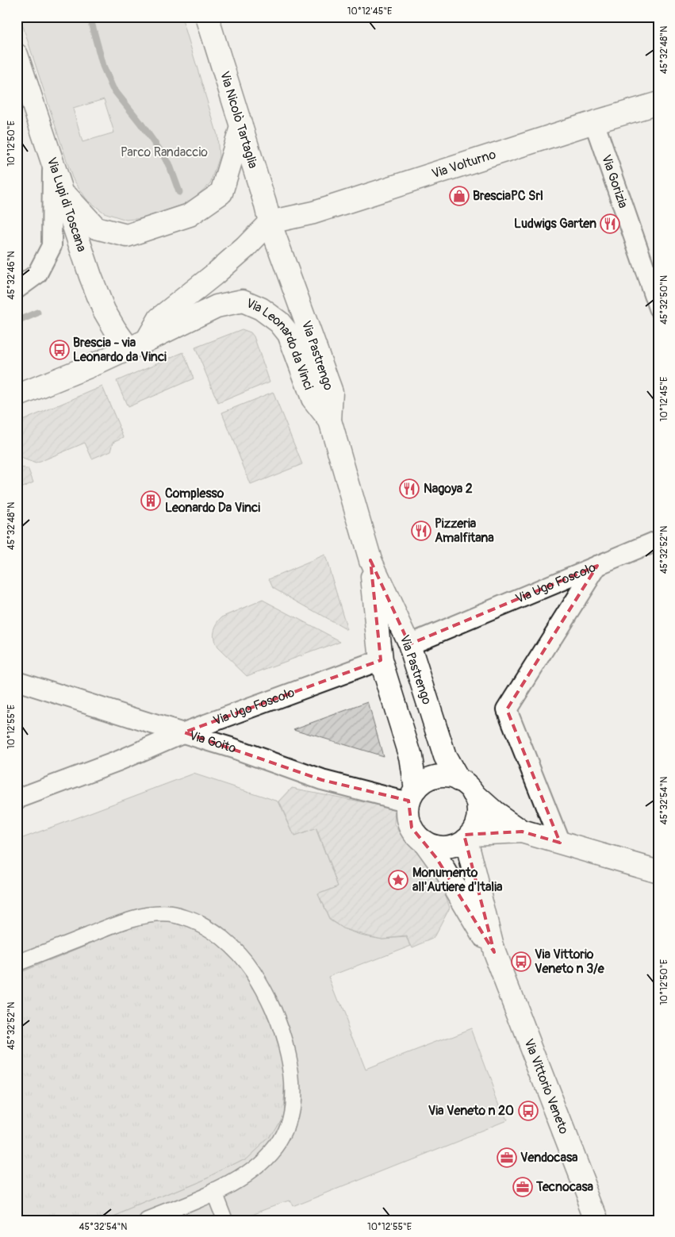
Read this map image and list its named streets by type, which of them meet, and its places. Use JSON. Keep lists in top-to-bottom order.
{
  "streets": {
    "street": [
      "Via Nicolò Tartaglia",
      "Via Volturno",
      "Via Gorizia",
      "Via Lupi di Toscana",
      "Via Leonardo da Vinci",
      "Via Pastrengo",
      "Via Ugo Foscolo",
      "Via Goito",
      "Via Vittorio Veneto"
    ]
  },
  "crossings": [
    ["Via Nicolò Tartaglia", "Via Volturno"],
    ["Via Nicolò Tartaglia", "Via Pastrengo"],
    ["Via Volturno", "Via Gorizia"],
    ["Via Volturno", "Via Pastrengo"],
    ["Via Lupi di Toscana", "Via Leonardo da Vinci"],
    ["Via Leonardo da Vinci", "Via Pastrengo"],
    ["Via Pastrengo", "Via Ugo Foscolo"],
    ["Via Pastrengo", "Via Goito"],
    ["Via Pastrengo", "Via Vittorio Veneto"],
    ["Via Ugo Foscolo", "Via Goito"],
    ["Via Goito", "Via Vittorio Veneto"]
  ],
  "parks": ["Parco Randaccio"],
  "places": {
    "shop": ["BresciaPC Srl"],
    "restaurant": ["Ludwigs Garten", "Nagoya 2", "Pizzeria Amalfitana"],
    "bus stop": ["Brescia - via Leonardo da Vinci", "Via Vittorio Veneto n 3/e", "Via Veneto n 20"],
    "building": ["Complesso Leonardo Da Vinci"],
    "place": ["Monumento all'Autiere d'Italia"],
    "office": ["Vendocasa", "Tecnocasa"]
  },
  "coordinates": [
    "10°12'45\"E",
    "45°32'48\"N",
    "10°12'50\"E",
    "45°32'46\"N",
    "45°32'50\"N",
    "45°32'52\"N",
    "10°12'55\"E",
    "45°32'54\"N"
  ]
}
